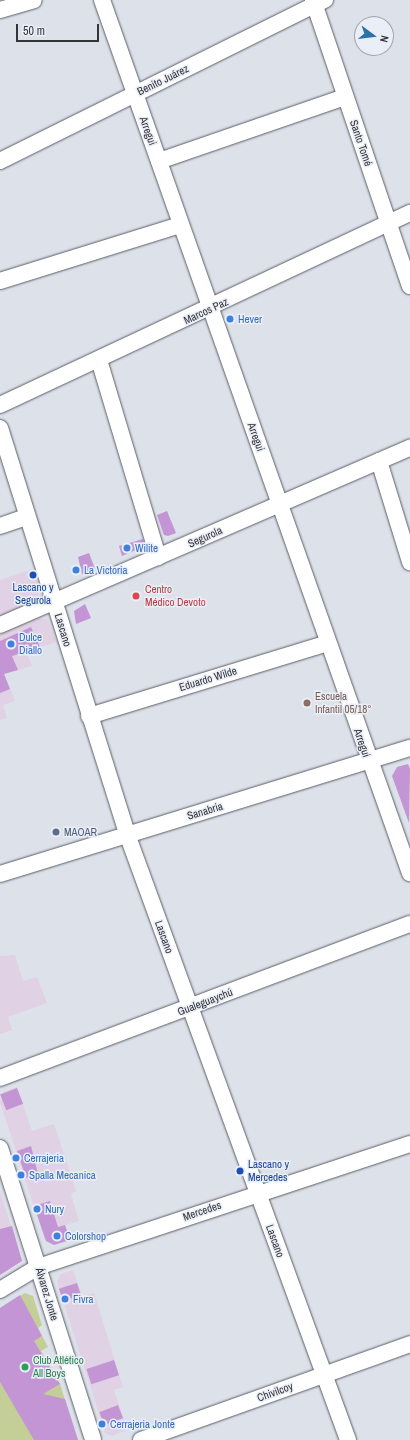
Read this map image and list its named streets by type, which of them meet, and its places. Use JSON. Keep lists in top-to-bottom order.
{
  "streets": {
    "street": [
      "Benito Juárez",
      "Arregui",
      "Santo Tomé",
      "Marcos Paz",
      "Segurola",
      "Lascano",
      "Eduardo Wilde",
      "Sanabria",
      "Gualeguaychú",
      "Mercedes",
      "Álvarez Jonte",
      "Chivilcoy"
    ]
  },
  "crossings": [
    ["Benito Juárez", "Arregui"],
    ["Benito Juárez", "Santo Tomé"],
    ["Arregui", "Marcos Paz"],
    ["Arregui", "Segurola"],
    ["Arregui", "Eduardo Wilde"],
    ["Arregui", "Sanabria"],
    ["Santo Tomé", "Marcos Paz"],
    ["Segurola", "Lascano"],
    ["Lascano", "Eduardo Wilde"],
    ["Lascano", "Sanabria"],
    ["Lascano", "Gualeguaychú"],
    ["Lascano", "Mercedes"],
    ["Lascano", "Chivilcoy"],
    ["Mercedes", "Álvarez Jonte"]
  ],
  "places": [
    "Hever",
    "Wilite",
    "La Victoria",
    "Lascano y Segurola",
    "Centro Médico Devoto",
    "Dulce Diallo",
    "Escuela Infantil 05/18°",
    "MAOAR",
    "Cerrajeria",
    "Lascano y Mercedes",
    "Spalla Mecanica",
    "Nury",
    "Colorshop",
    "Fivra",
    "Club Atlético All Boys",
    "Cerrajeria Jonte"
  ],
  "scale_bar": "50 m",
  "north": "right"
}
